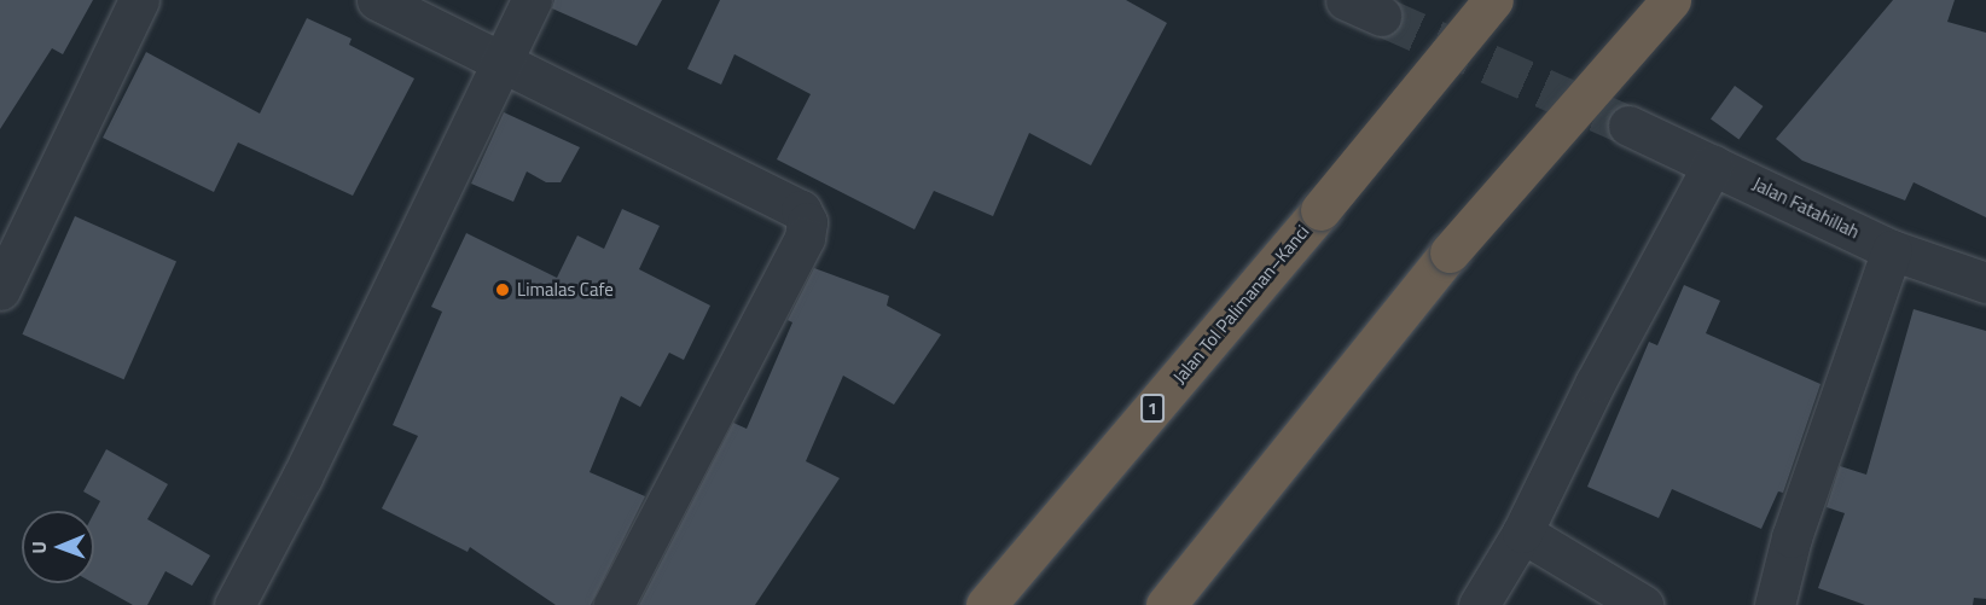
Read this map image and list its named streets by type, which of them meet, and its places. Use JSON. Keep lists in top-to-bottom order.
{
  "streets": {
    "highway": ["Jalan Tol Palimanan–Kanci", "1"],
    "street": ["Jalan Fatahillah"]
  },
  "places": ["Limalas Cafe"],
  "north": "left"
}
